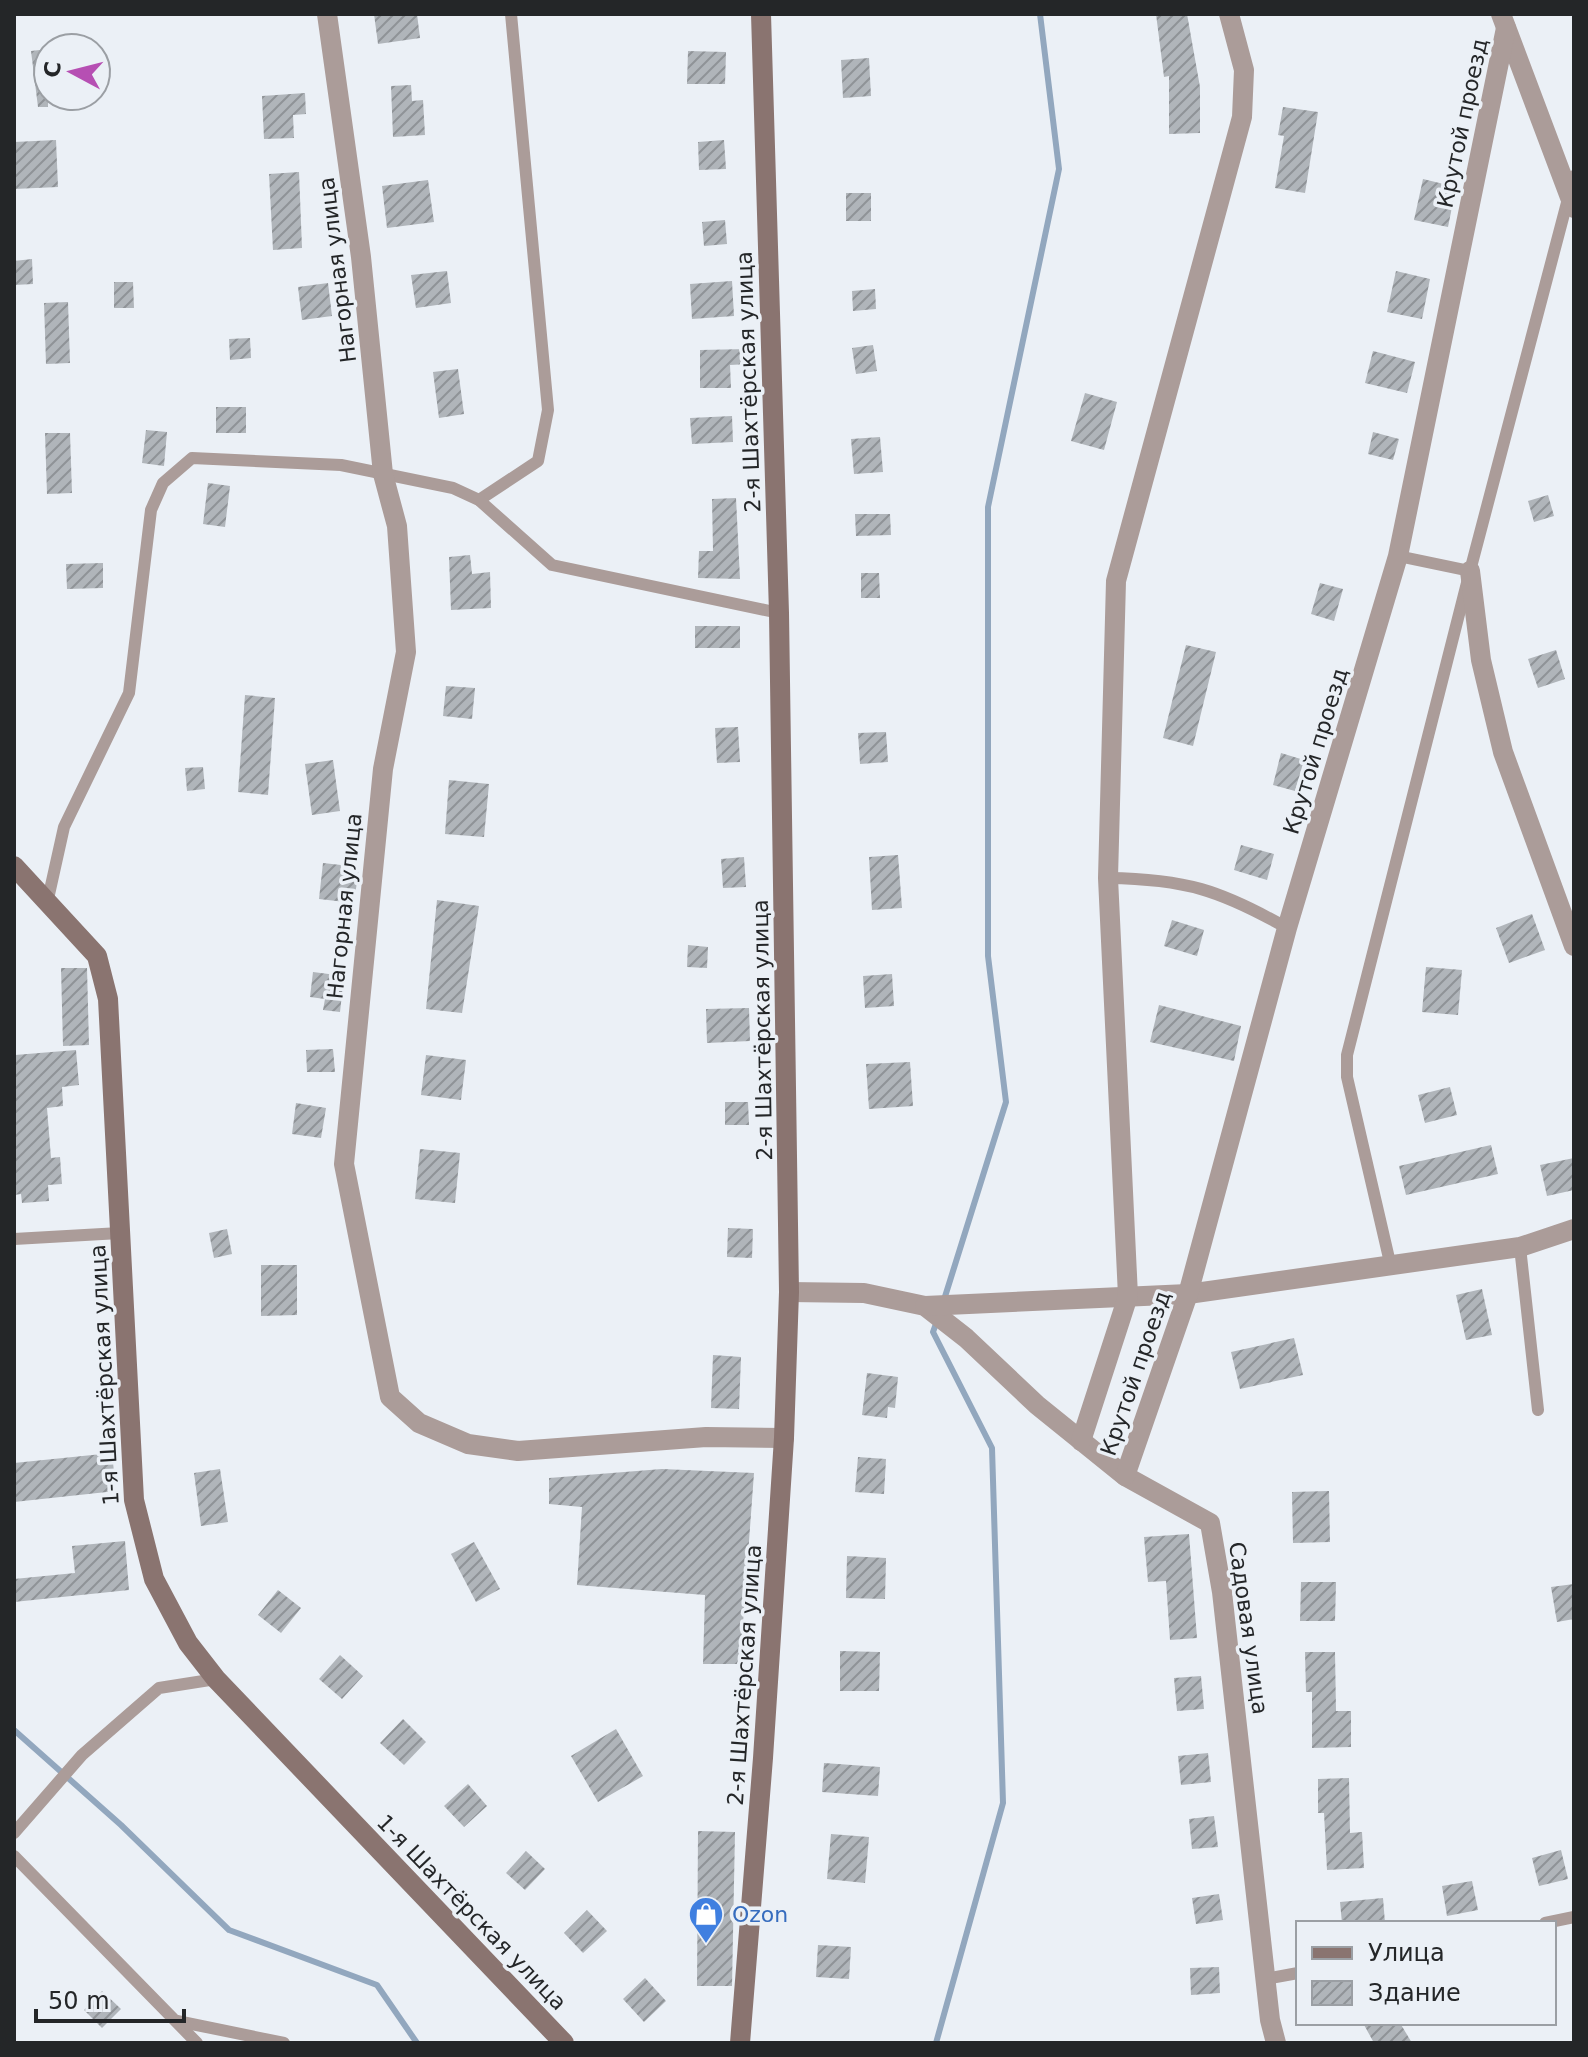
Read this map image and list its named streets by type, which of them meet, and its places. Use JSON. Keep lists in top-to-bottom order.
{
  "streets": {
    "main road": ["2-я Шахтёрская улица", "1-я Шахтёрская улица"],
    "street": ["Крутой проезд", "Нагорная улица", "Садовая улица"]
  },
  "crossings": [
    ["Крутой проезд", "Садовая улица"],
    ["Нагорная улица", "2-я Шахтёрская улица"],
    ["2-я Шахтёрская улица", "Садовая улица"]
  ],
  "places": {
    "shop": ["Ozon"]
  },
  "legend": ["Улица", "Здание"],
  "scale_bar": "50 m",
  "north": "left"
}
